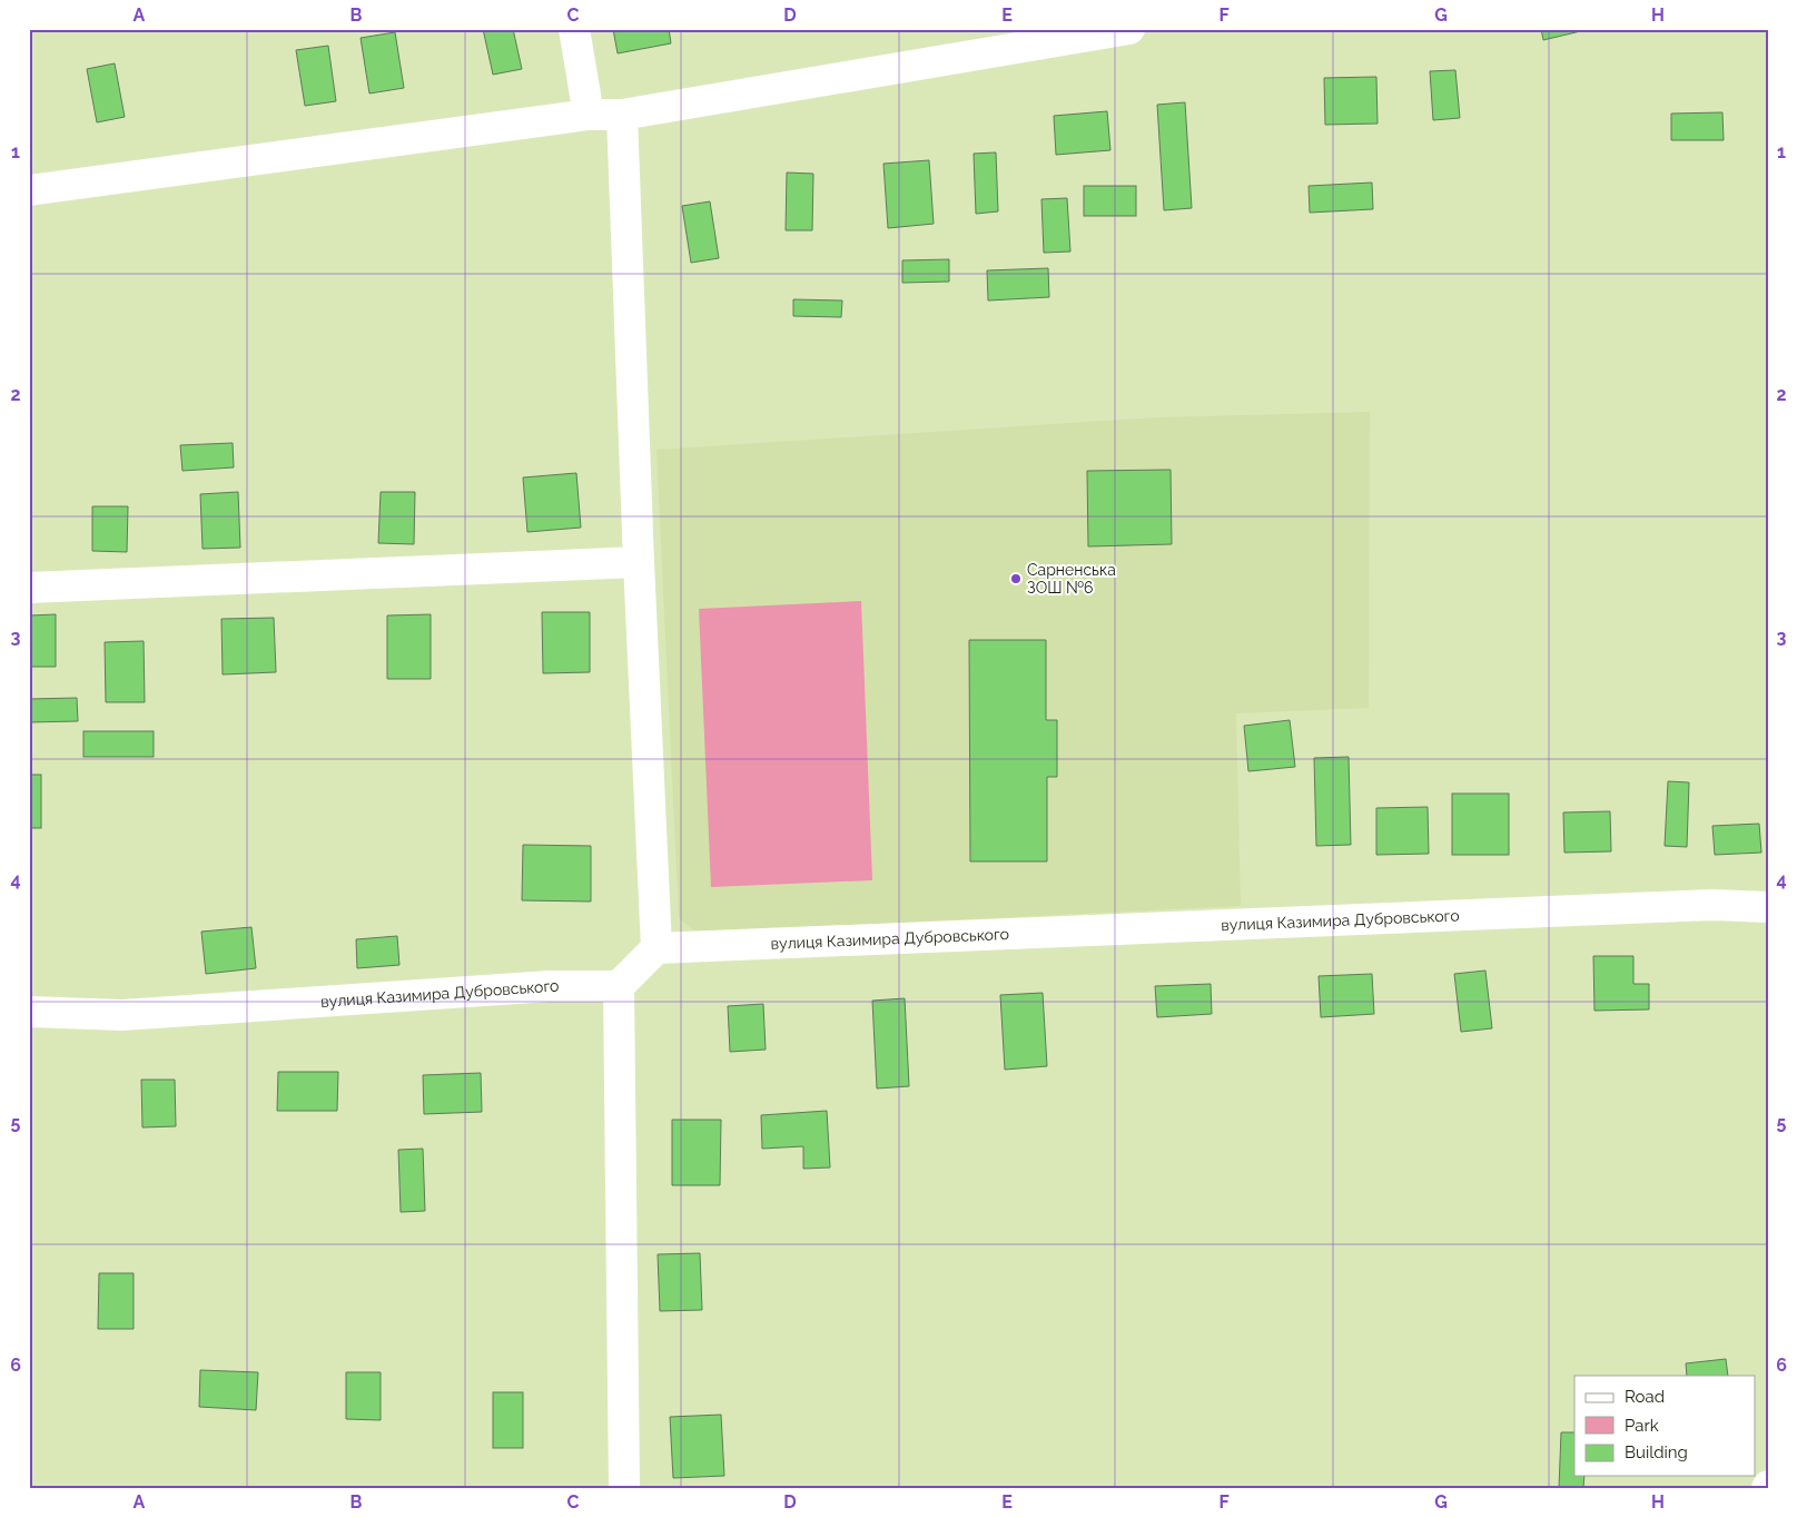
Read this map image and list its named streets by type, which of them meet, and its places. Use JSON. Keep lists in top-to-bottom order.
{
  "streets": {
    "street": ["вулиця Казимира Дубровського"]
  },
  "places": ["Сарненська ЗОШ №6"],
  "legend": ["Road", "Park", "Building"],
  "grid": {
    "columns": [
      "A",
      "B",
      "C",
      "D",
      "E",
      "F",
      "G",
      "H"
    ],
    "rows": [
      "1",
      "2",
      "3",
      "4",
      "5",
      "6"
    ]
  }
}
